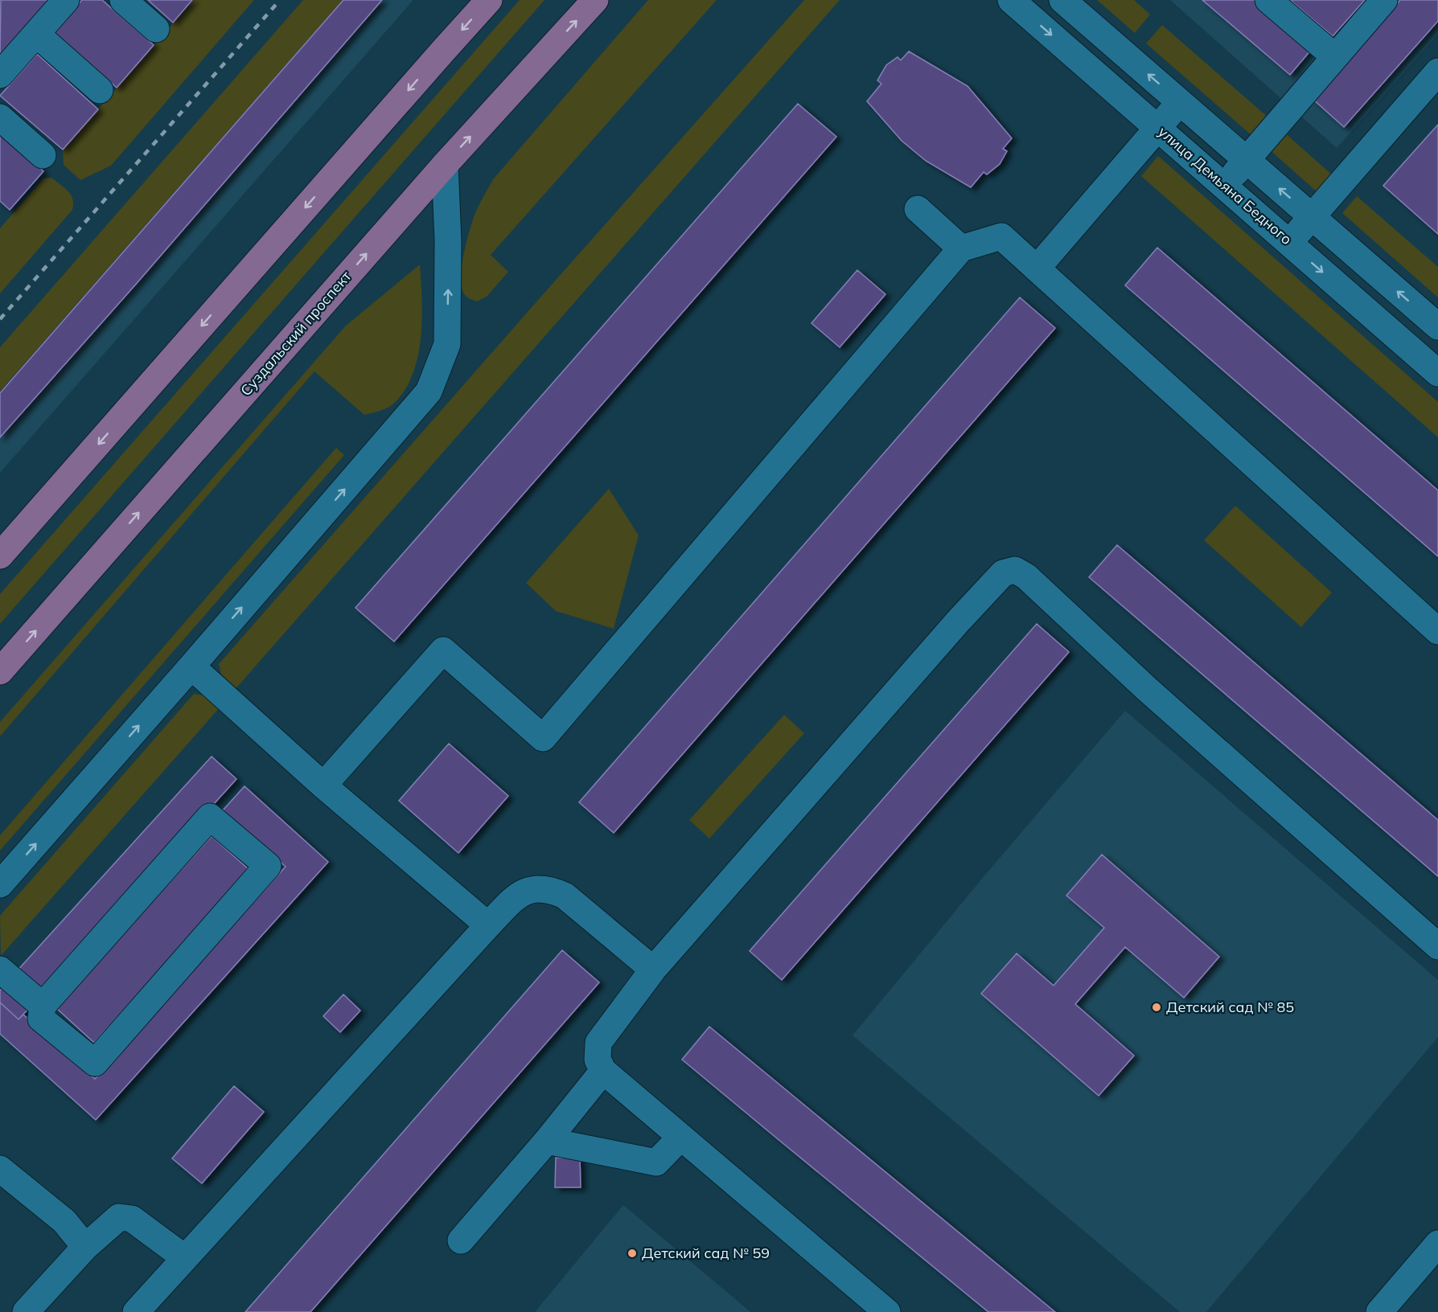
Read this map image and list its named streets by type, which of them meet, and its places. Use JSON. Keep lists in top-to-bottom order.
{
  "streets": {
    "main road": ["Суздальский проспект"],
    "street": ["улица Демьяна Бедного"]
  },
  "places": ["Детский сад № 85", "Детский сад № 59"]
}
